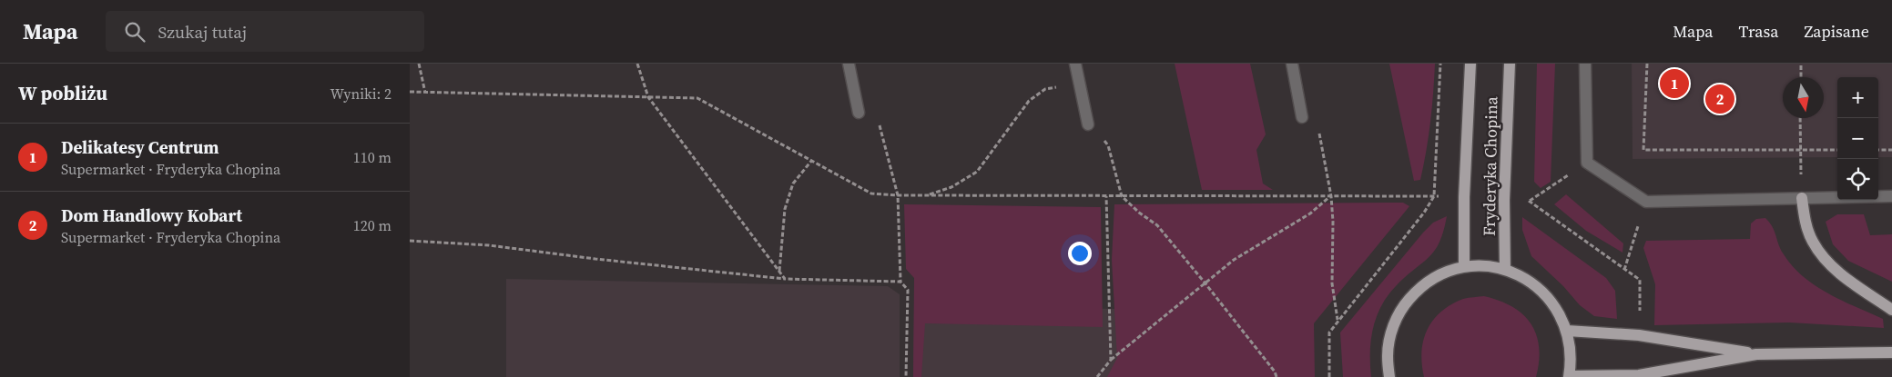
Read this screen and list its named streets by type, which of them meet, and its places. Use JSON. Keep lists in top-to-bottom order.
{
  "streets": {
    "main road": ["Fryderyka Chopina"]
  },
  "north": "bottom",
  "page": {
    "header": "Mapa",
    "search": "Szukaj tutaj",
    "nav": ["Mapa", "Trasa", "Zapisane"],
    "heading": ["W pobliżu", "Wyniki: 2"],
    "pins": ["1", "2"],
    "map_buttons": ["+", "−"],
    "list": [
      {
        "mark": "1",
        "name": "Delikatesy Centrum",
        "note": "Supermarket · Fryderyka Chopina",
        "value": "110 m"
      },
      {
        "mark": "2",
        "name": "Dom Handlowy Kobart",
        "note": "Supermarket · Fryderyka Chopina",
        "value": "120 m"
      }
    ]
  }
}
